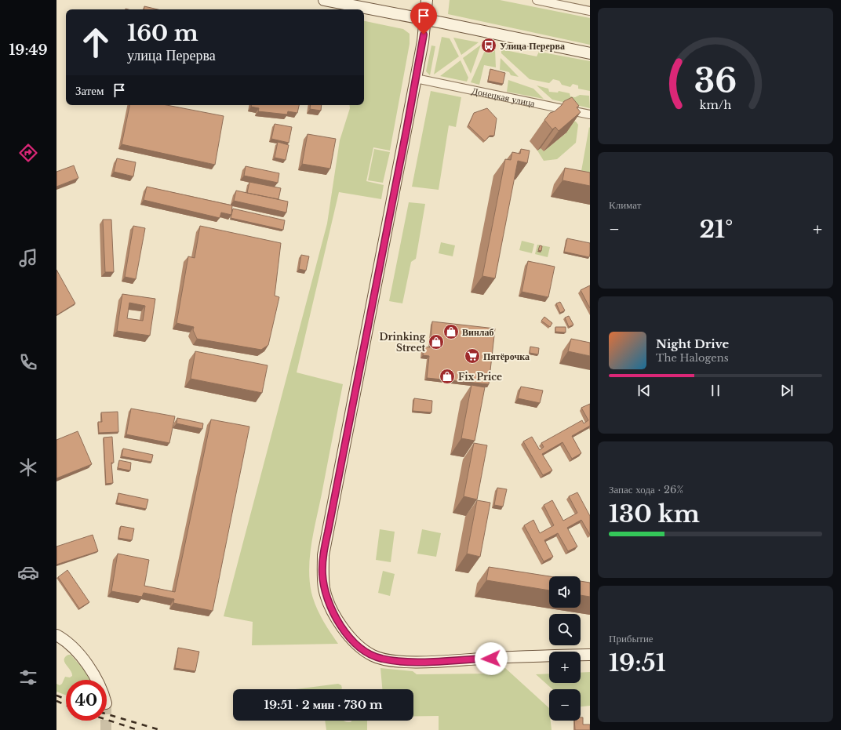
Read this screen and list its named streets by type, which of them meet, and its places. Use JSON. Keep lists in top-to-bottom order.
{
  "streets": {
    "street": ["Донецкая улица"]
  },
  "places": {
    "bus stop": ["Улица Перерва"],
    "shop": ["Винлаб", "Drinking Street", "Fix Price"],
    "supermarket": ["Пятёрочка"]
  },
  "page": {
    "tabs": "19:49",
    "turn": ["160 m", "улица Перерва"],
    "then": "Затем",
    "tile": [
      "Климат",
      ["Запас хода · 26%", "130 km"],
      ["Прибытие", "19:51"]
    ],
    "heat": ["−", "21°", "+"],
    "song": ["Night Drive", "The Halogens"],
    "map_buttons": ["+", "−"],
    "limit": "40",
    "trip": "19:51 · 2 мин · 730 m",
    "gauge": ["36", "km/h"]
  }
}
